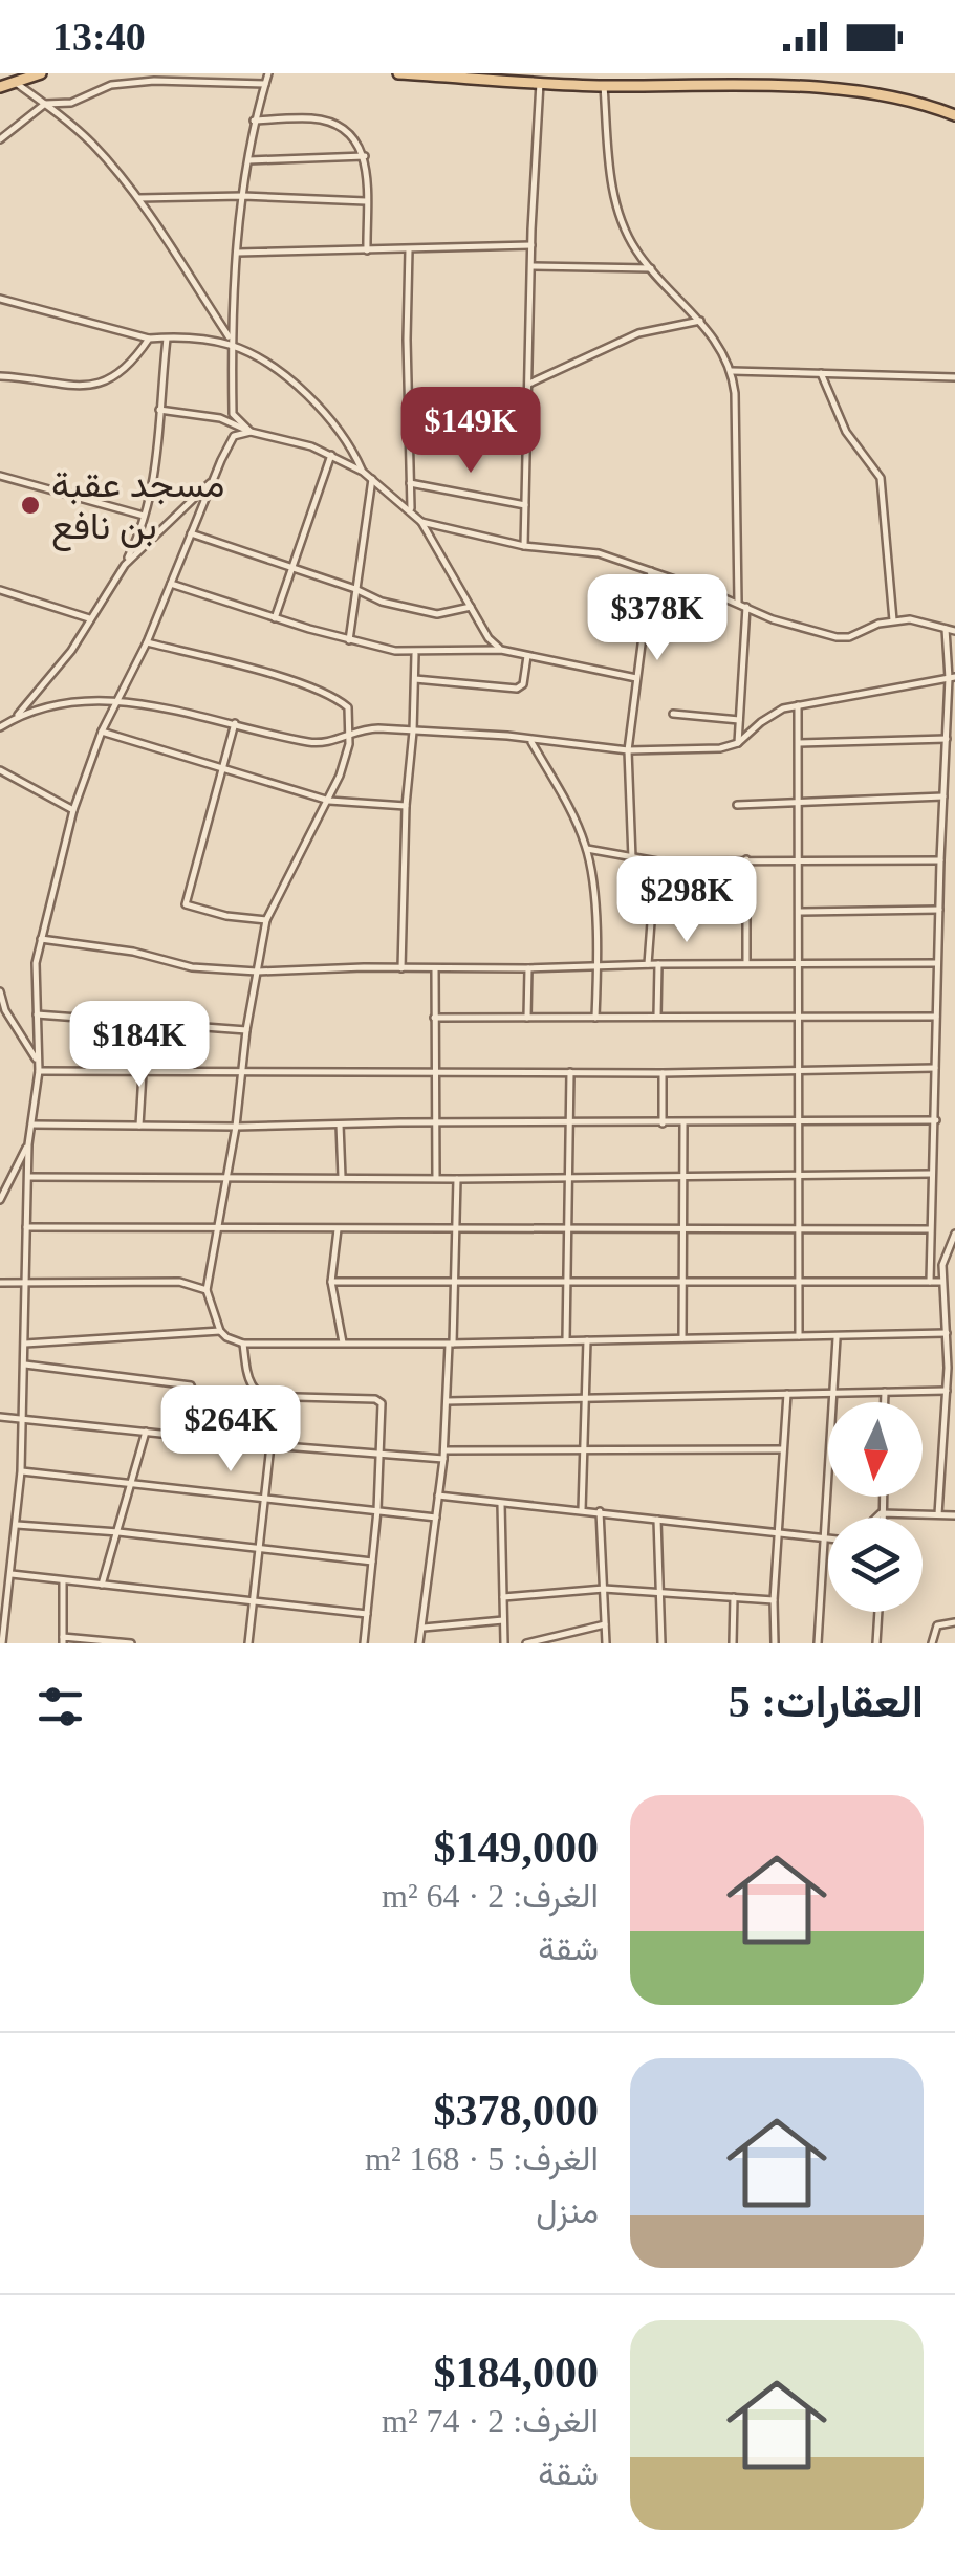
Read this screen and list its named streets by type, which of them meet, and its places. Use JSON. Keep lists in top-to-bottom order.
{
  "places": ["مسجد عقبة بن نافع"],
  "north": "bottom",
  "page": {
    "status": "13:40",
    "price": [
      "$149K",
      "$378K",
      "$298K",
      "$184K",
      "$264K"
    ],
    "heading": "العقارات: 5",
    "list": [
      {
        "name": "$149,000",
        "note": "الغرف: 2 · 64 m² · شقة"
      },
      {
        "name": "$378,000",
        "note": "الغرف: 5 · 168 m² · منزل"
      },
      {
        "name": "$184,000",
        "note": "الغرف: 2 · 74 m² · شقة"
      }
    ]
  }
}
